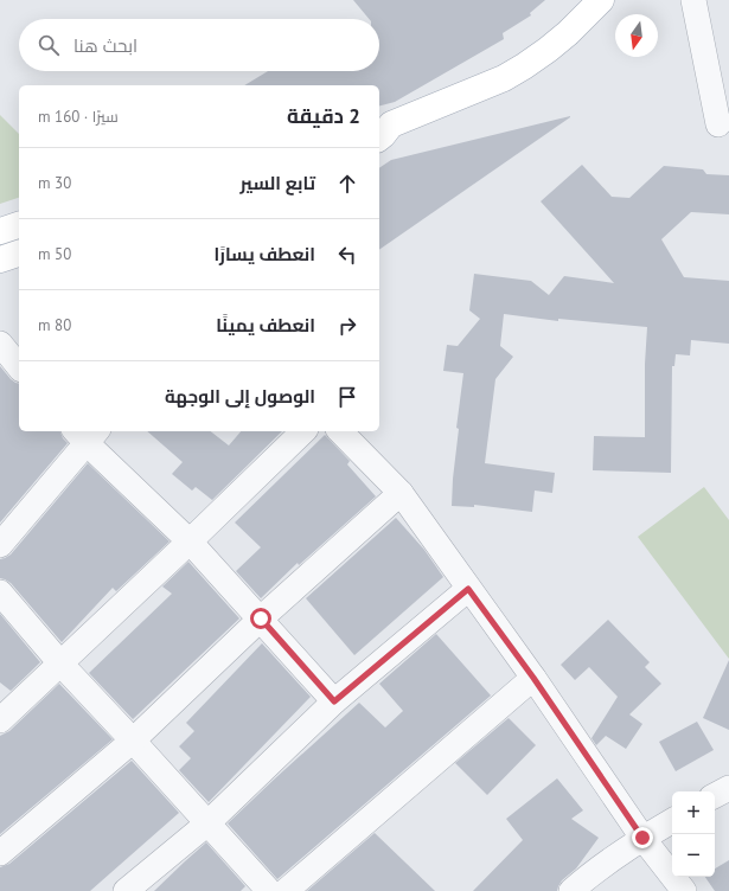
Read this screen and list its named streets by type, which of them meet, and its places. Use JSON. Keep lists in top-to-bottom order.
{
  "north": "bottom",
  "page": {
    "search": "ابحث هنا",
    "heading": ["2 دقيقة", "سيرًا · 160 m"],
    "list": [
      ["تابع السير", "30 m"],
      ["انعطف يسارًا", "50 m"],
      ["انعطف يمينًا", "80 m"],
      "الوصول إلى الوجهة"
    ],
    "map_buttons": ["+", "−"]
  }
}
